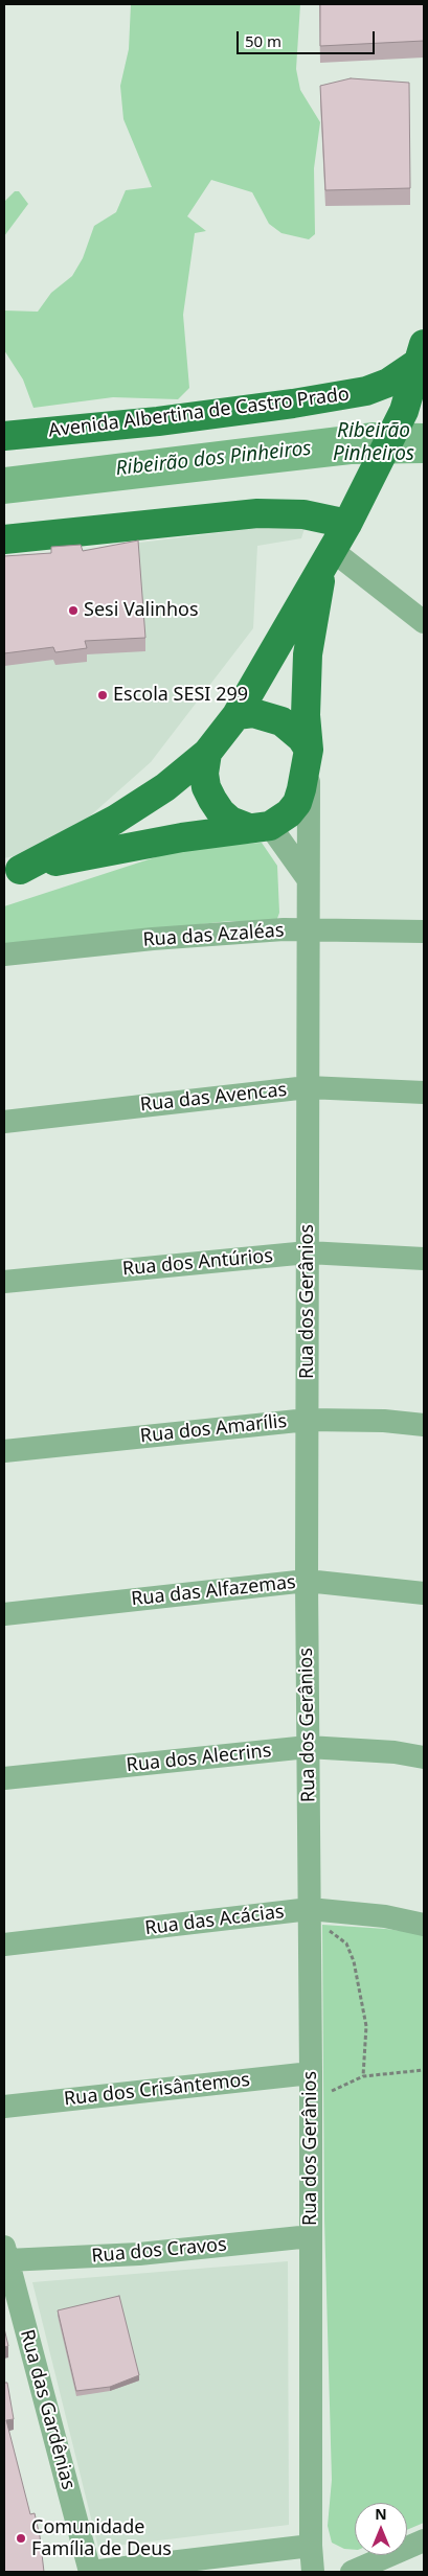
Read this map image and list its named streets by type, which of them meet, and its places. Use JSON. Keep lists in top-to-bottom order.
{
  "streets": {
    "main road": ["Avenida Albertina de Castro Prado"],
    "street": [
      "Rua das Azaléas",
      "Rua das Avencas",
      "Rua dos Antúrios",
      "Rua dos Gerânios",
      "Rua dos Amarílis",
      "Rua das Alfazemas",
      "Rua dos Alecrins",
      "Rua das Acácias",
      "Rua dos Crisântemos",
      "Rua dos Cravos",
      "Rua das Gardênias"
    ]
  },
  "crossings": [
    ["Rua das Azaléas", "Rua dos Gerânios"],
    ["Rua das Avencas", "Rua dos Gerânios"],
    ["Rua dos Antúrios", "Rua dos Gerânios"],
    ["Rua dos Gerânios", "Rua dos Amarílis"],
    ["Rua dos Gerânios", "Rua das Alfazemas"],
    ["Rua dos Gerânios", "Rua dos Alecrins"],
    ["Rua dos Gerânios", "Rua das Acácias"],
    ["Rua dos Gerânios", "Rua dos Crisântemos"],
    ["Rua dos Gerânios", "Rua dos Cravos"],
    ["Rua dos Cravos", "Rua das Gardênias"]
  ],
  "water": ["Ribeirão Pinheiros", "Ribeirão dos Pinheiros"],
  "places": ["Sesi Valinhos", "Escola SESI 299", "Comunidade Família de Deus"],
  "scale_bar": "50 m",
  "north": "top"
}
